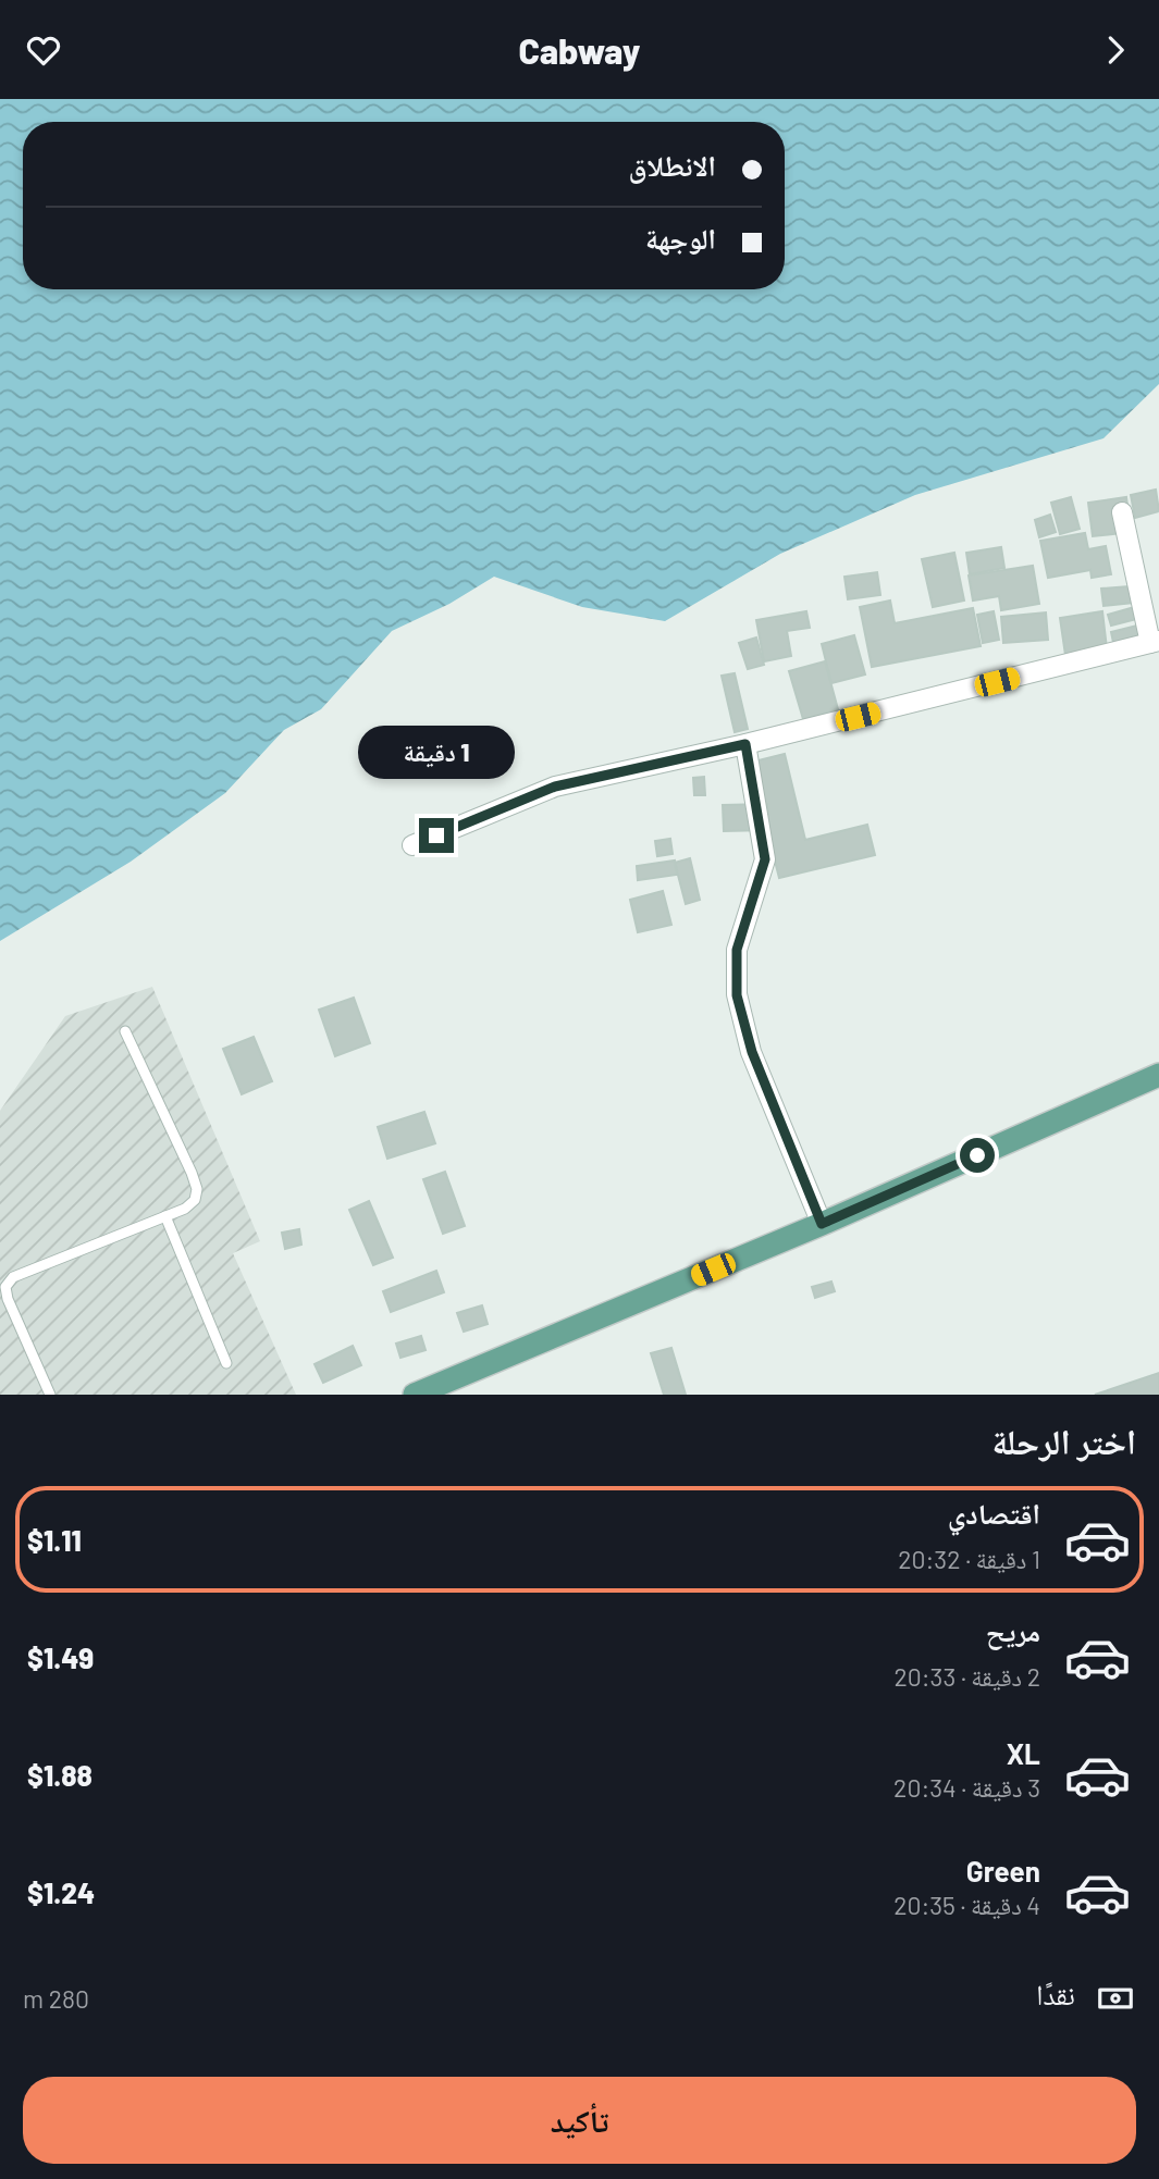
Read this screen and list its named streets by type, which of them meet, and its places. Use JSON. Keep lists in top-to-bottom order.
{
  "page": {
    "header": "Cabway",
    "banner": ["الانطلاق", "الوجهة"],
    "bubble": "1 دقيقة",
    "heading": "اختر الرحلة",
    "list": [
      {
        "name": "اقتصادي",
        "note": "1 دقيقة · 20:32",
        "value": "$1.11"
      },
      {
        "name": "مريح",
        "note": "2 دقيقة · 20:33",
        "value": "$1.49"
      },
      {
        "name": "XL",
        "note": "3 دقيقة · 20:34",
        "value": "$1.88"
      },
      {
        "name": "Green",
        "note": "4 دقيقة · 20:35",
        "value": "$1.24"
      }
    ],
    "pay": ["نقدًا", "280 m"],
    "buttons": "تأكيد"
  }
}
